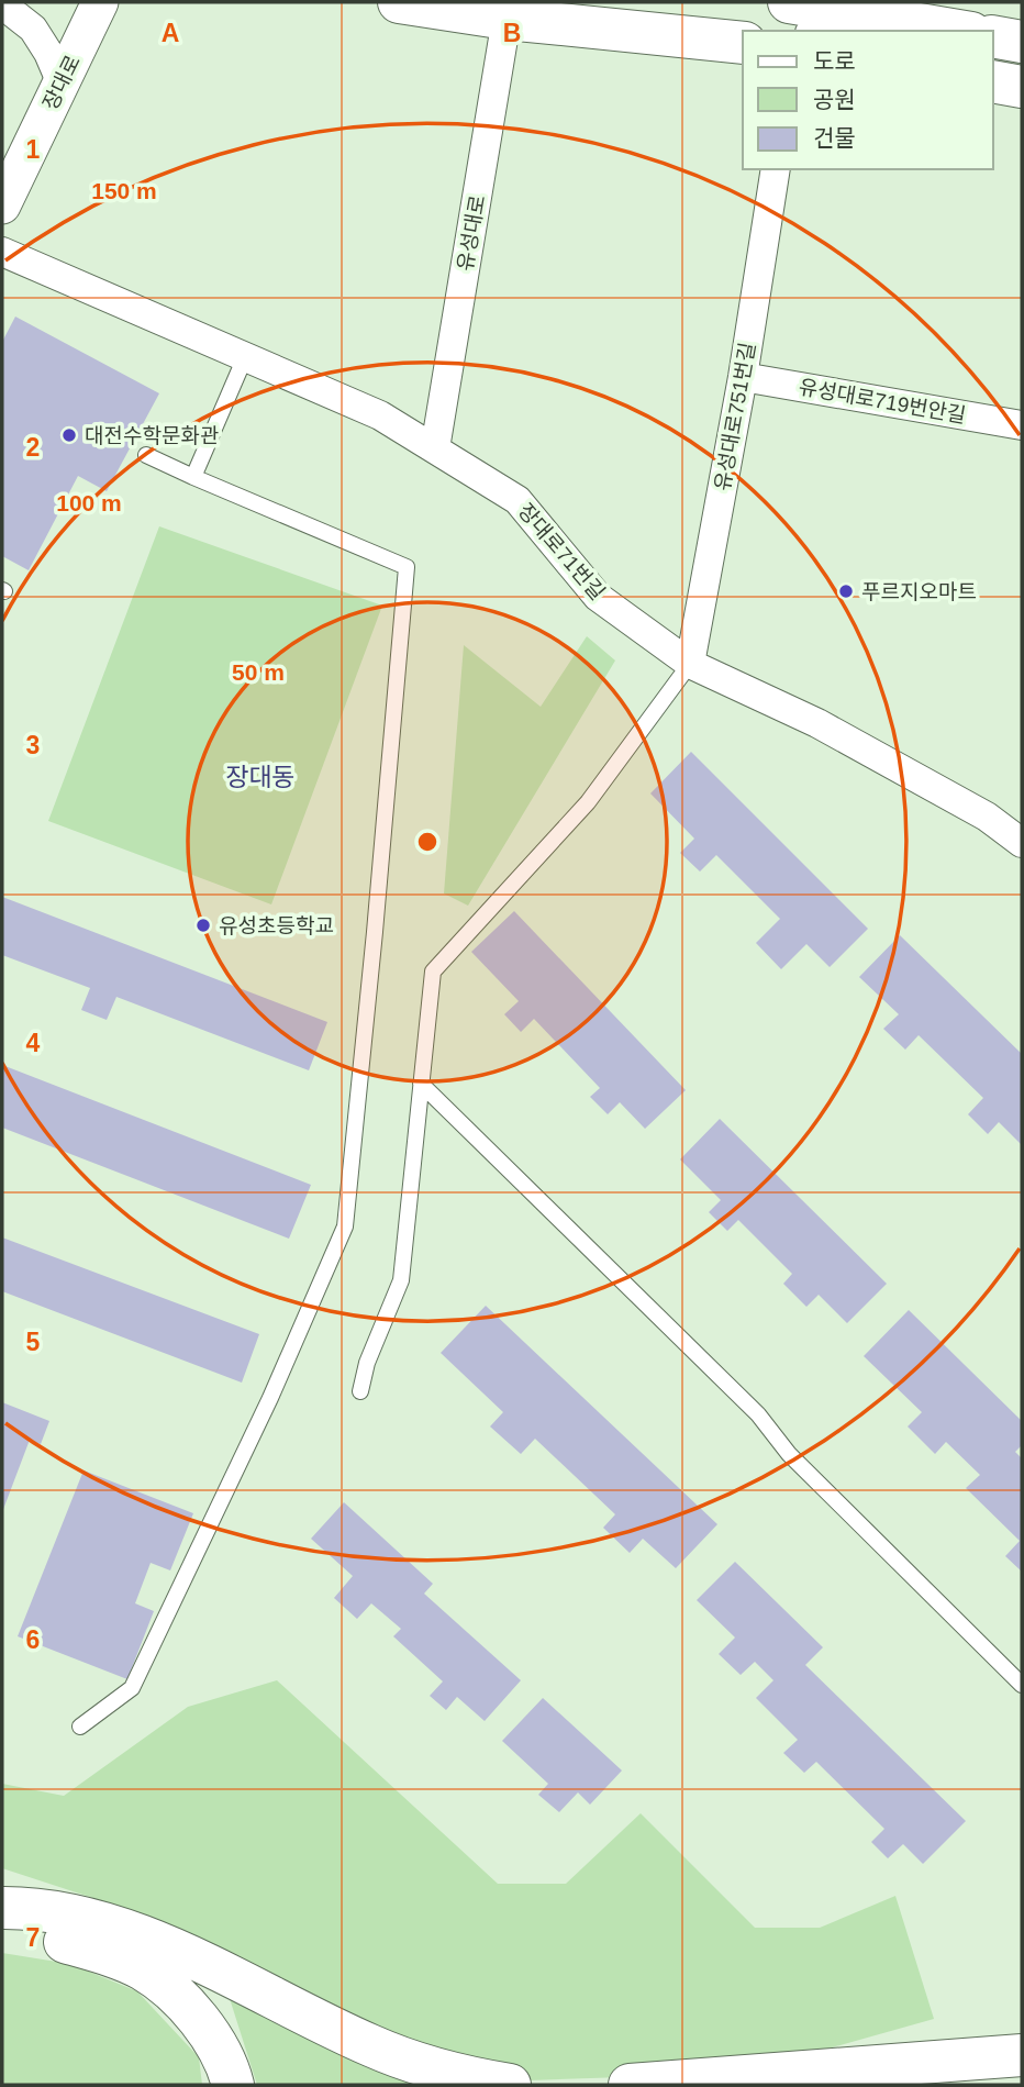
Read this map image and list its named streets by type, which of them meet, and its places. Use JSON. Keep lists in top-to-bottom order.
{
  "streets": {
    "street": [
      "장대로",
      "유성대로",
      "유성대로719번안길",
      "유성대로751번길",
      "장대로71번길"
    ]
  },
  "crossings": [
    ["유성대로", "장대로71번길"],
    ["유성대로719번안길", "유성대로751번길"],
    ["유성대로751번길", "장대로71번길"]
  ],
  "districts": ["장대동"],
  "places": ["대전수학문화관", "푸르지오마트", "유성초등학교"],
  "legend": ["도로", "공원", "건물"],
  "grid": {
    "columns": ["A", "B"],
    "rows": [
      "1",
      "2",
      "3",
      "4",
      "5",
      "6",
      "7"
    ]
  },
  "rings": ["150 m", "100 m", "50 m"]
}
